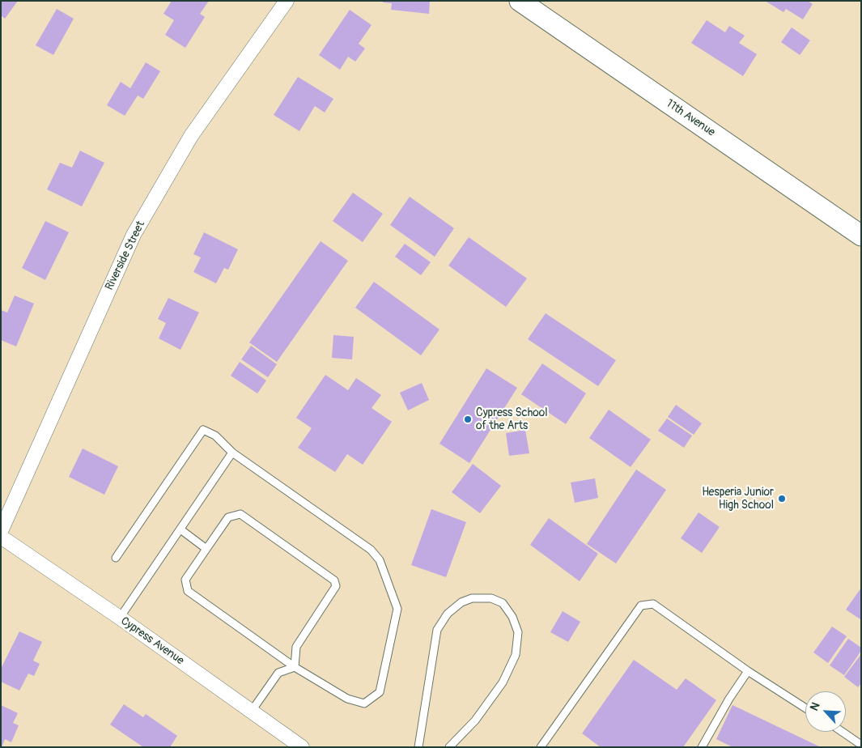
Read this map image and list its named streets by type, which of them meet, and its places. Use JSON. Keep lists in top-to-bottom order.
{
  "streets": {
    "main road": ["11th Avenue"],
    "street": ["Riverside Street", "Cypress Avenue"]
  },
  "places": ["Cypress School of the Arts", "Hesperia Junior High School"],
  "north": "top left"
}
